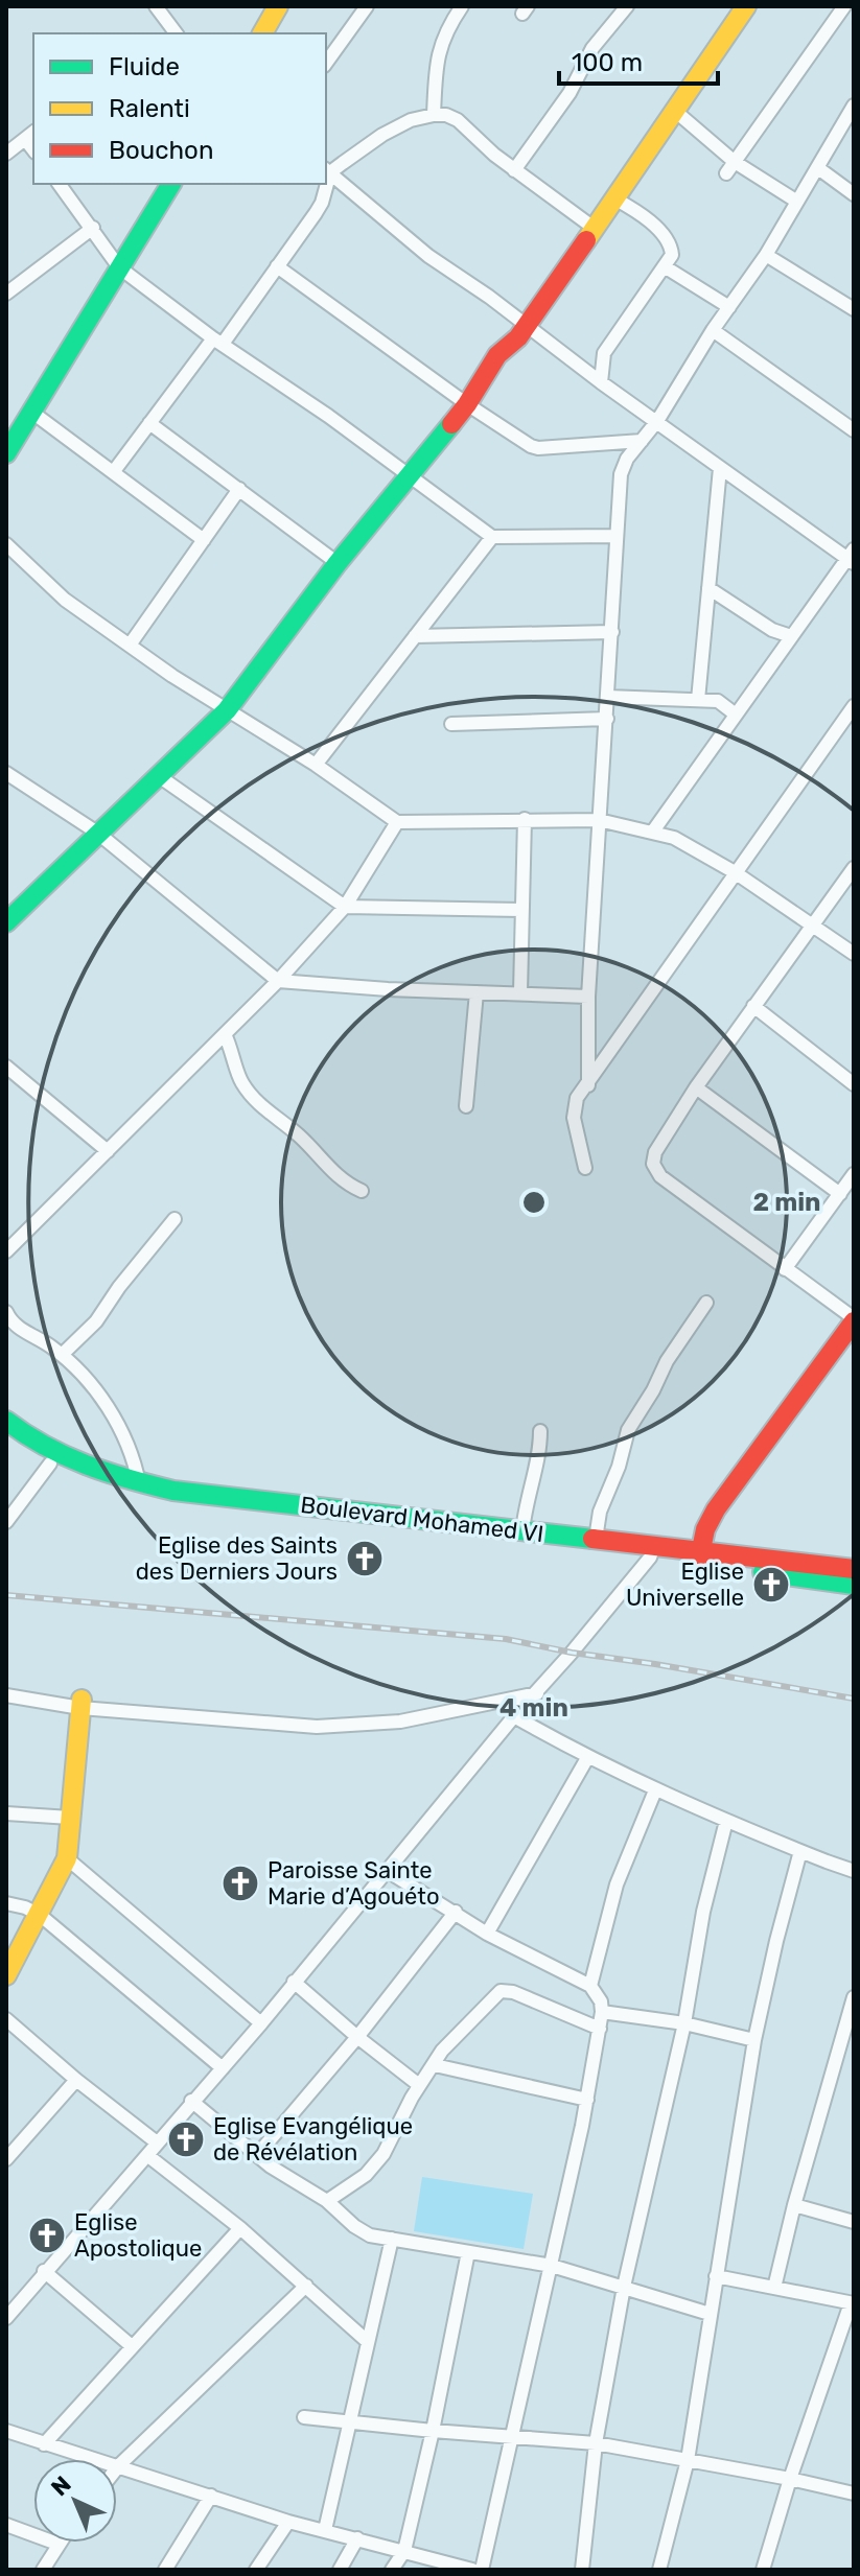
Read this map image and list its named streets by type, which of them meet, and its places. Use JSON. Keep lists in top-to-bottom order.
{
  "streets": {
    "street": ["Boulevard Mohamed VI"]
  },
  "places": {
    "church": [
      "Eglise des Saints des Derniers Jours",
      "Eglise Universelle",
      "Paroisse Sainte Marie d’Agouéto",
      "Eglise Evangélique de Révélation",
      "Eglise Apostolique"
    ]
  },
  "legend": ["Fluide", "Ralenti", "Bouchon"],
  "scale_bar": "100 m",
  "north": "top left",
  "rings": ["2 min", "4 min"]
}
